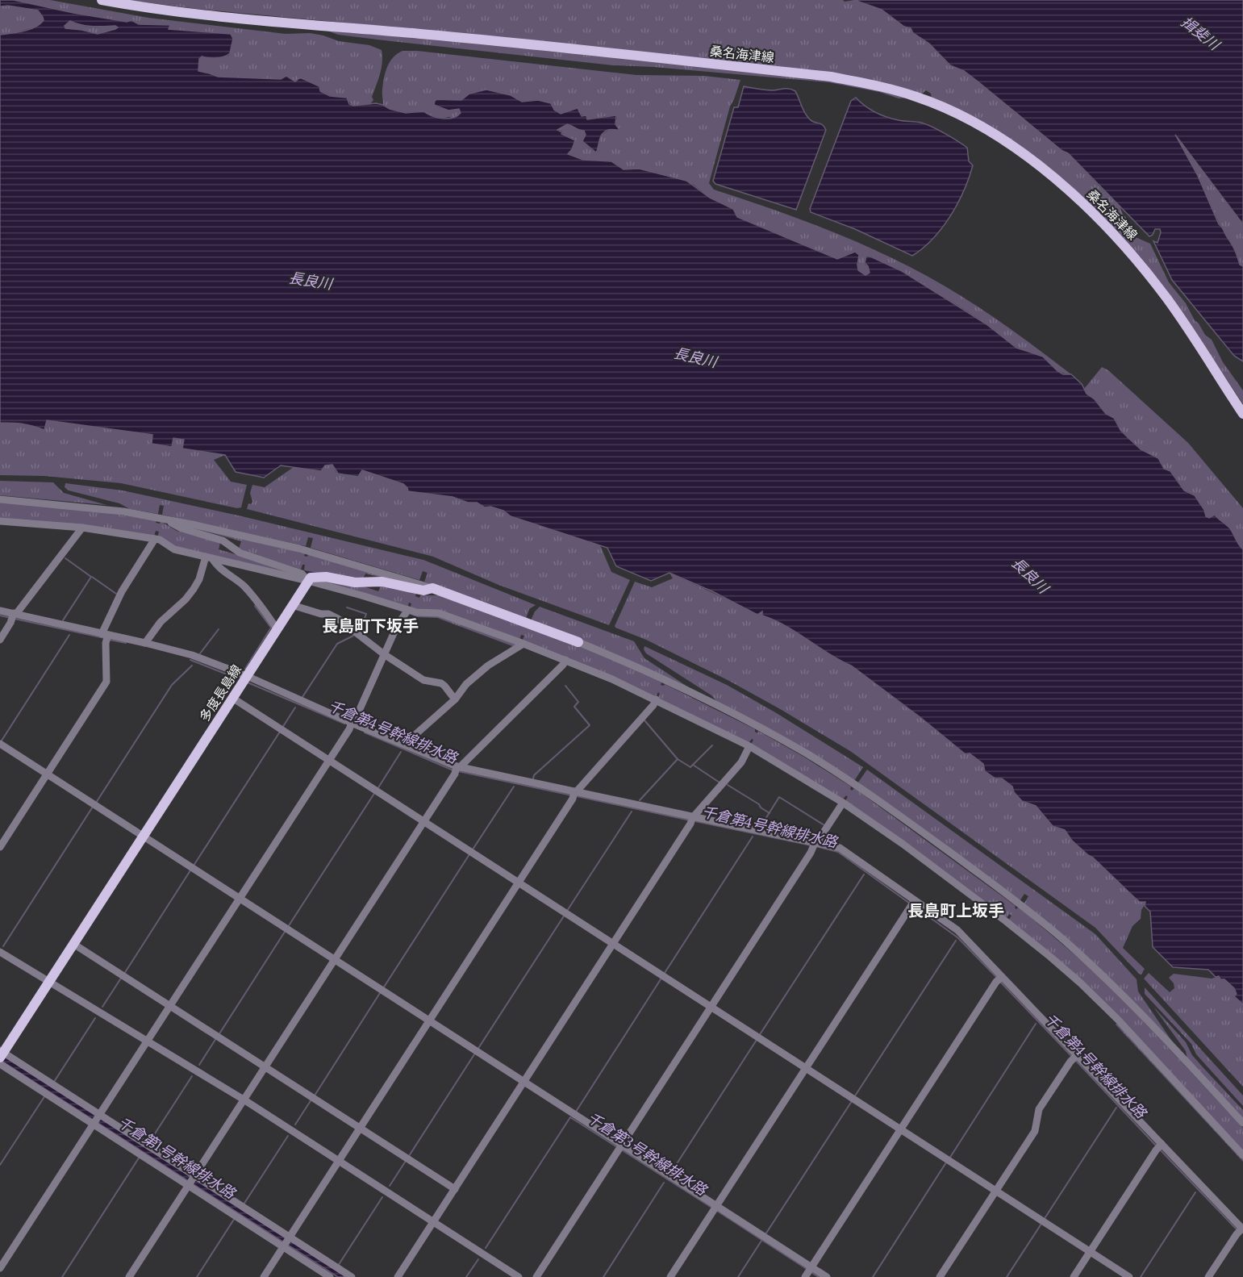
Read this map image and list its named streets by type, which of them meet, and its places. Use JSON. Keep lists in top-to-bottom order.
{
  "streets": {
    "main road": ["桑名海津線", "多度長島線"]
  },
  "districts": ["長島町下坂手", "長島町上坂手"],
  "water": [
    "揖斐川",
    "長良川",
    "千倉第4号幹線排水路",
    "千倉第3号幹線排水路",
    "千倉第1号幹線排水路"
  ]
}
